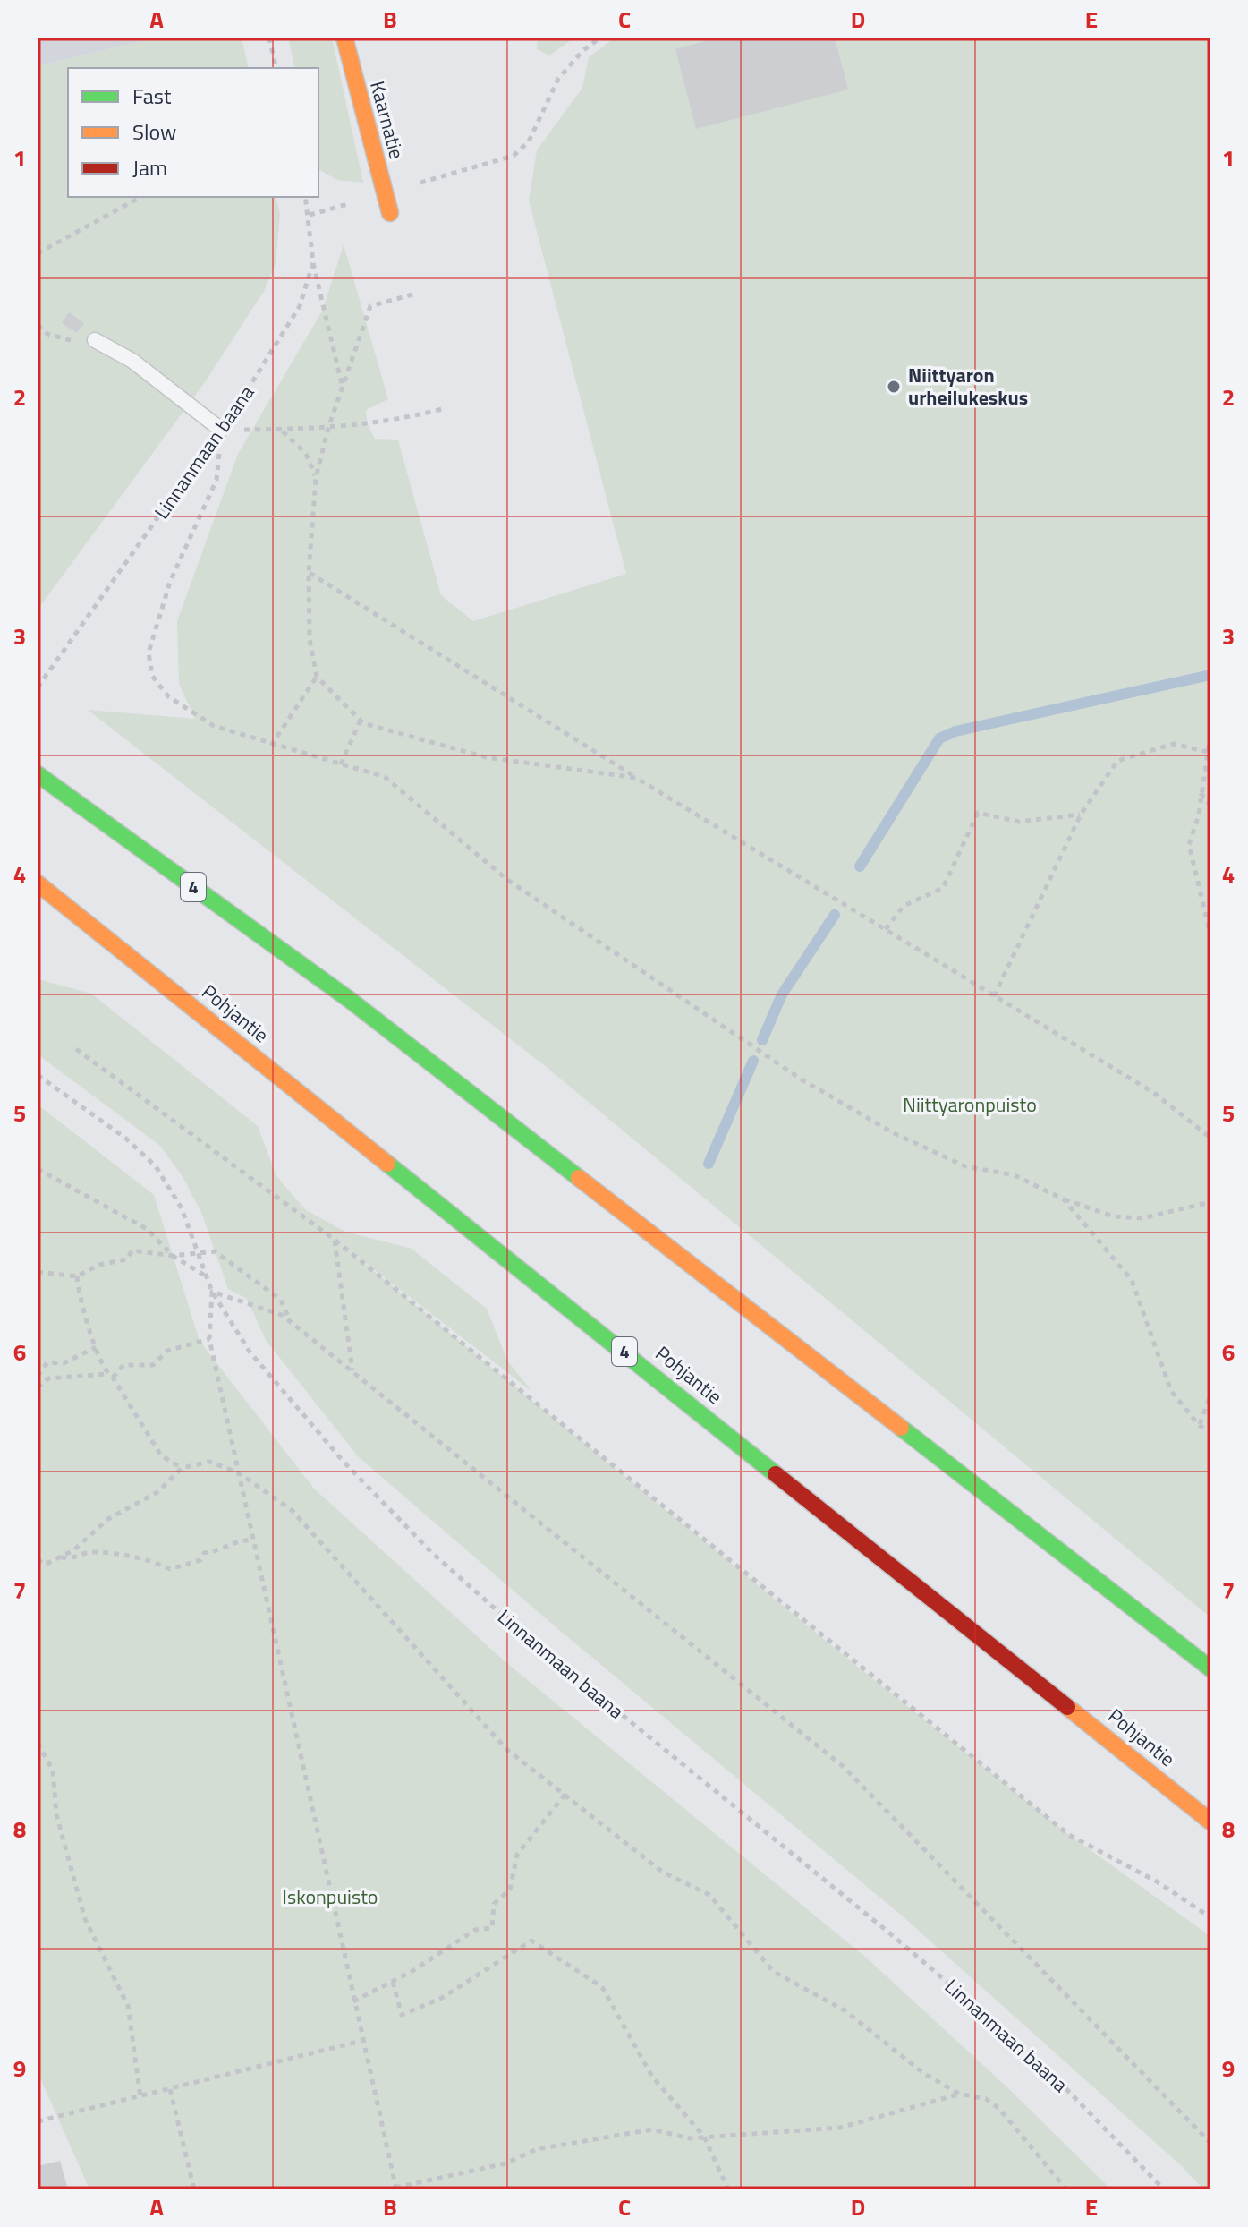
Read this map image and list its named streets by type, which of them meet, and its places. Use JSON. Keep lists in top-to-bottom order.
{
  "streets": {
    "main road": ["Kaarnatie", "4", "Pohjantie"],
    "path": ["Linnanmaan baana"]
  },
  "parks": ["Niittyaronpuisto", "Iskonpuisto"],
  "places": ["Niittyaron urheilukeskus"],
  "legend": ["Fast", "Slow", "Jam"],
  "grid": {
    "columns": [
      "A",
      "B",
      "C",
      "D",
      "E"
    ],
    "rows": [
      "1",
      "2",
      "3",
      "4",
      "5",
      "6",
      "7",
      "8",
      "9"
    ]
  }
}
